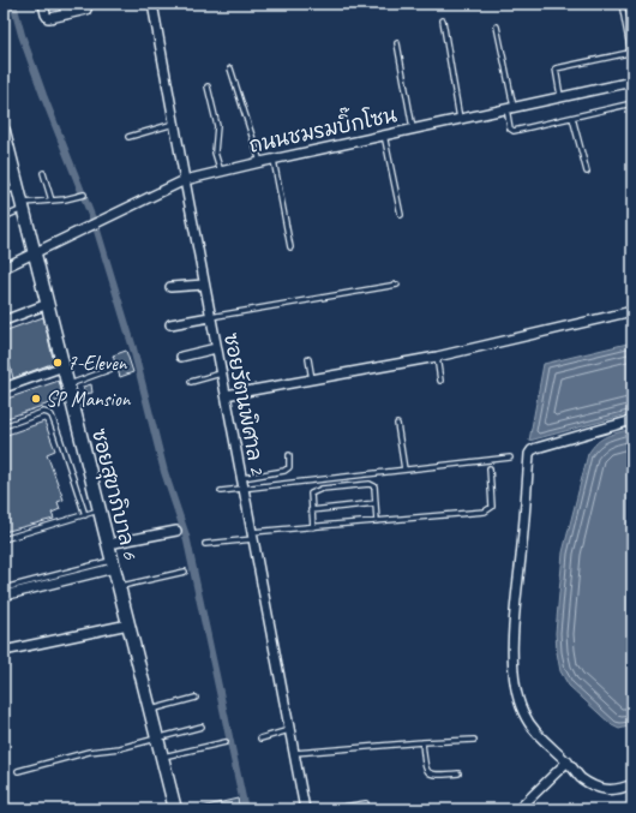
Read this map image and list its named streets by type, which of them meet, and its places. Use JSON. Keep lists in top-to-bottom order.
{
  "streets": {
    "street": ["ถนนชมรมบิ๊กโซน", "ซอยรัตนพิศาล 2", "ซอยสุขาภิบาล 6"]
  },
  "crossings": [
    ["ถนนชมรมบิ๊กโซน", "ซอยรัตนพิศาล 2"],
    ["ถนนชมรมบิ๊กโซน", "ซอยสุขาภิบาล 6"]
  ],
  "places": ["7-Eleven", "SP Mansion"]
}
